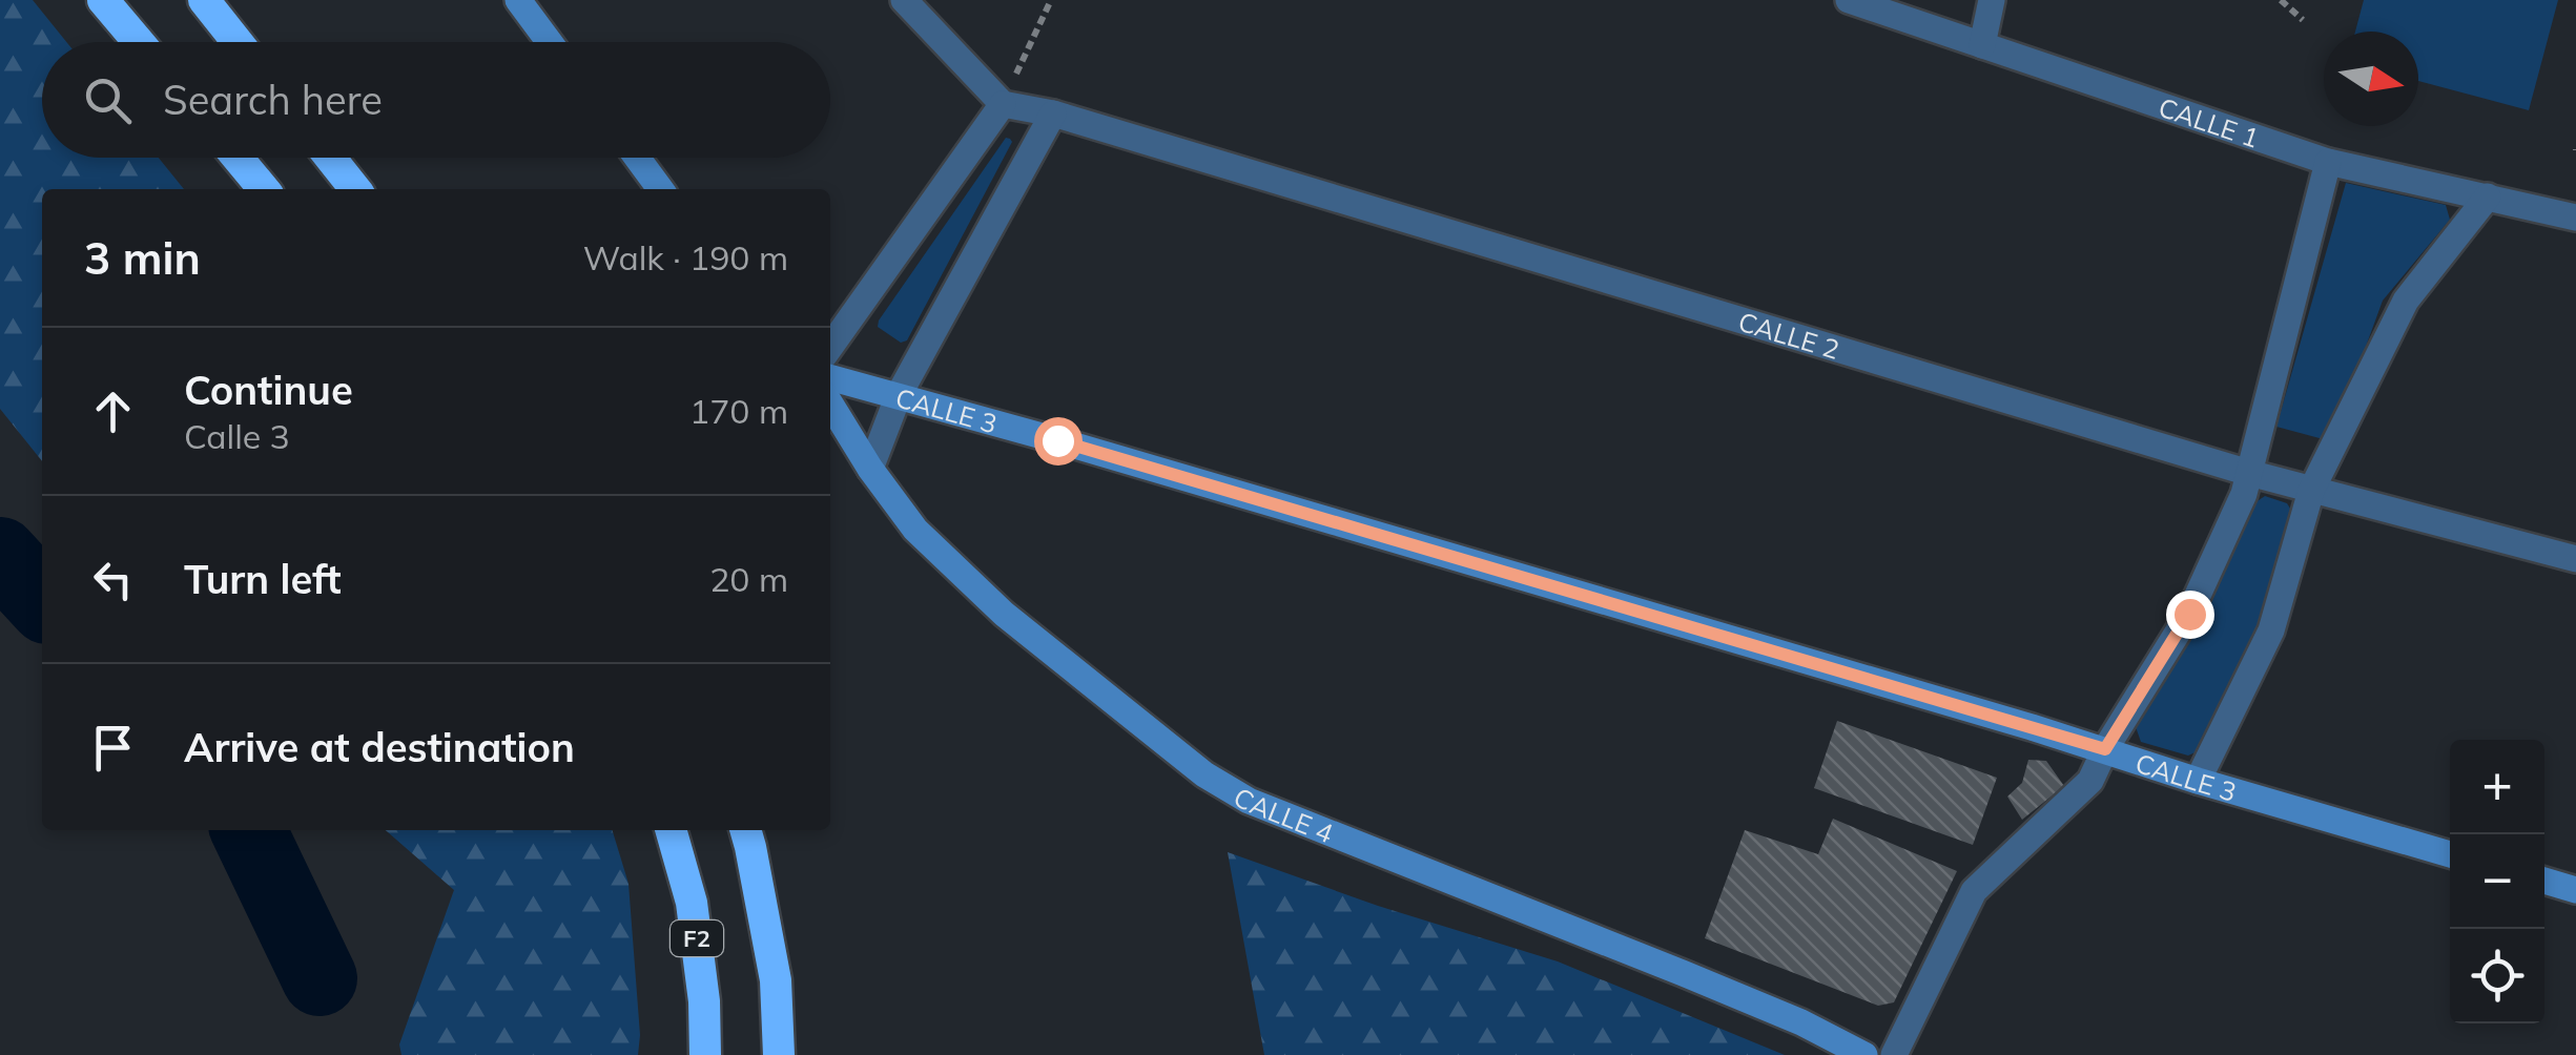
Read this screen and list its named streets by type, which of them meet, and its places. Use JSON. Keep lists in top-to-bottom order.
{
  "streets": {
    "highway": ["F2"],
    "main road": ["CALLE 3", "CALLE 4"],
    "street": ["CALLE 1", "CALLE 2"]
  },
  "north": "right",
  "page": {
    "search": "Search here",
    "heading": ["3 min", "Walk · 190 m"],
    "list": [
      ["Continue", "Calle 3", "170 m"],
      ["Turn left", "20 m"],
      "Arrive at destination"
    ],
    "map_buttons": ["+", "−"]
  }
}
